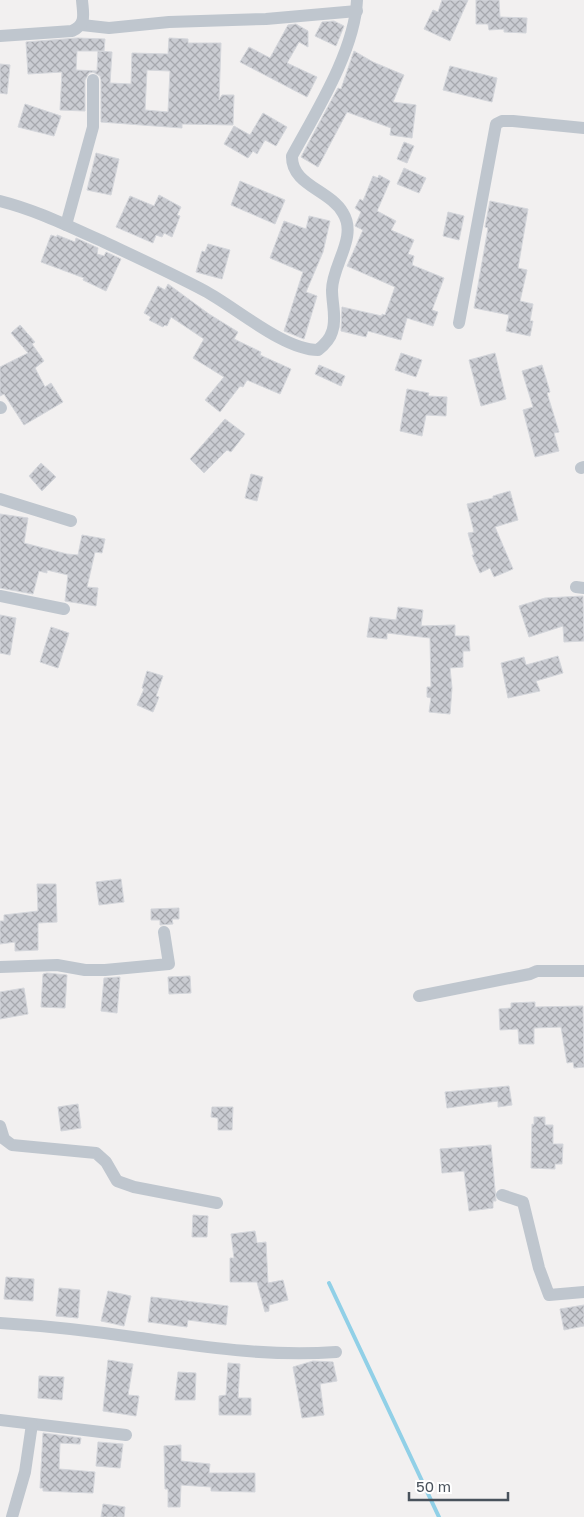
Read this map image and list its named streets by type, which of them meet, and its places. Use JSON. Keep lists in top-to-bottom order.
{
  "scale_bar": "50 m"
}
